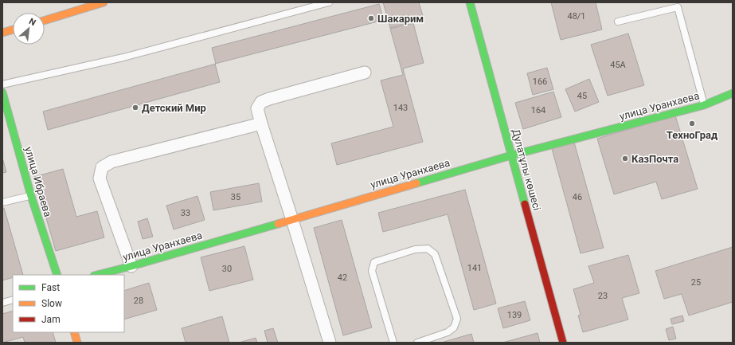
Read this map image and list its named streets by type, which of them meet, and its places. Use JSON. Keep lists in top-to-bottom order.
{
  "streets": {
    "street": ["улица Уранхаева", "Дулатұлы көшесі", "улица Ибраева"]
  },
  "crossings": [
    ["улица Уранхаева", "Дулатұлы көшесі"]
  ],
  "places": [
    "Шакарим",
    "Детский Мир",
    "ТехноГрад",
    "КазПочта"
  ],
  "house_numbers": [
    "48/1",
    "45А",
    "166",
    "45",
    "143",
    "164",
    "35",
    "46",
    "33",
    "141",
    "30",
    "42",
    "25",
    "23",
    "28",
    "139"
  ],
  "legend": ["Fast", "Slow", "Jam"],
  "north": "top right"
}
